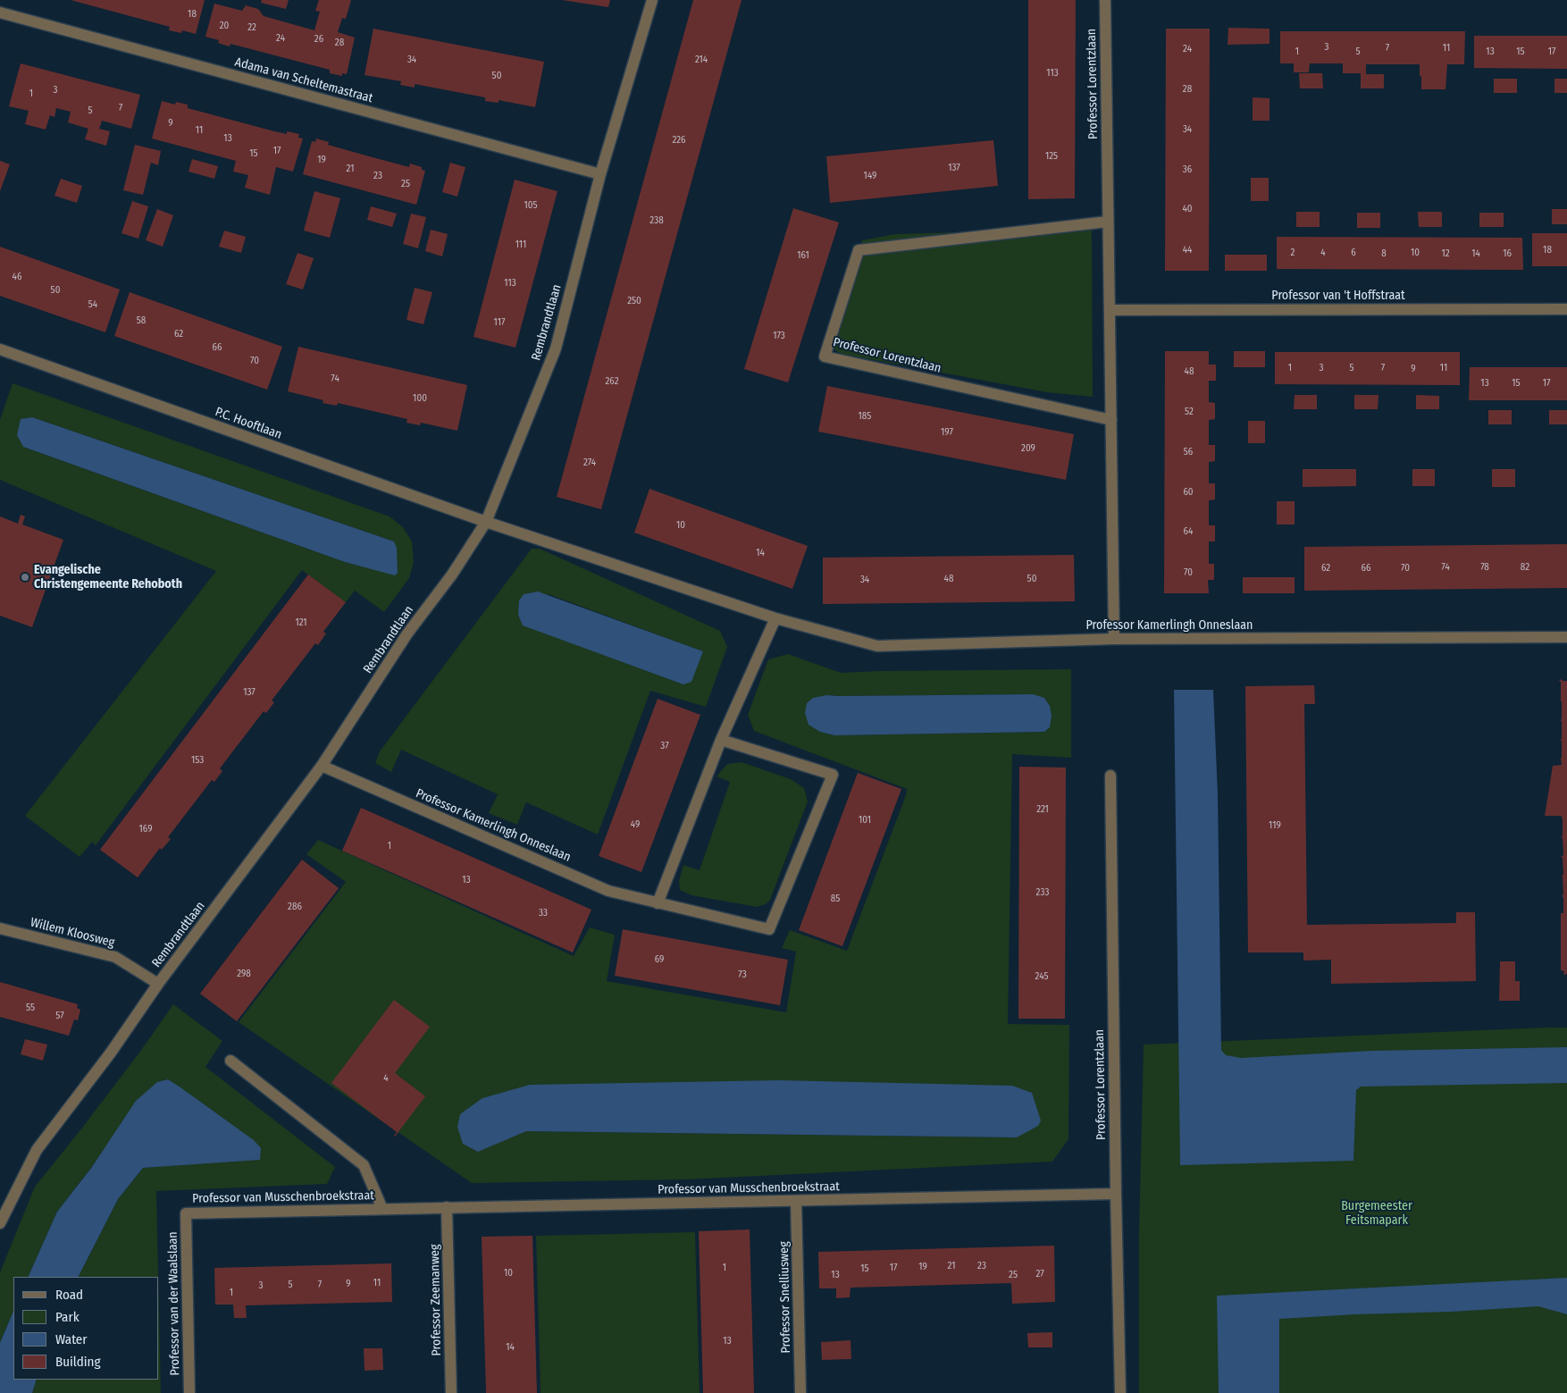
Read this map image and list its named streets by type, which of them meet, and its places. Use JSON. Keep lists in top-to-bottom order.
{
  "streets": {
    "street": [
      "Adama van Scheltemastraat",
      "Professor Lorentzlaan",
      "Professor van 't Hoffstraat",
      "Rembrandtlaan",
      "P.C. Hooftlaan",
      "Professor Kamerlingh Onneslaan",
      "Willem Kloosweg",
      "Professor van Musschenbroekstraat",
      "Professor Snelliusweg",
      "Professor Zeemanweg",
      "Professor van der Waalslaan"
    ]
  },
  "crossings": [
    ["Adama van Scheltemastraat", "Rembrandtlaan"],
    ["Professor Lorentzlaan", "Professor van 't Hoffstraat"],
    ["Professor Lorentzlaan", "Professor Kamerlingh Onneslaan"],
    ["Professor Lorentzlaan", "Professor van Musschenbroekstraat"],
    ["Rembrandtlaan", "P.C. Hooftlaan"],
    ["Rembrandtlaan", "Professor Kamerlingh Onneslaan"],
    ["Rembrandtlaan", "Willem Kloosweg"],
    ["P.C. Hooftlaan", "Professor Kamerlingh Onneslaan"],
    ["Professor van Musschenbroekstraat", "Professor Snelliusweg"],
    ["Professor van Musschenbroekstraat", "Professor Zeemanweg"],
    ["Professor van Musschenbroekstraat", "Professor van der Waalslaan"]
  ],
  "parks": ["Burgemeester Feitsmapark"],
  "places": ["Evangelische Christengemeente Rehoboth"],
  "house_numbers": [
    "18",
    "20",
    "22",
    "24",
    "26",
    "28",
    "3",
    "7",
    "11",
    "24",
    "1",
    "5",
    "13",
    "15",
    "17",
    "34",
    "214",
    "113",
    "50",
    "28",
    "3",
    "1",
    "7",
    "5",
    "9",
    "34",
    "11",
    "13",
    "226",
    "17",
    "15",
    "125",
    "19",
    "137",
    "21",
    "36",
    "23",
    "149",
    "25",
    "105",
    "40",
    "238",
    "111",
    "44",
    "18",
    "2",
    "4",
    "6",
    "10",
    "8",
    "12",
    "14",
    "16",
    "161",
    "46",
    "113",
    "50",
    "250",
    "54",
    "58",
    "117",
    "62",
    "173",
    "66",
    "70",
    "1",
    "3",
    "5",
    "7",
    "11",
    "9",
    "48",
    "74",
    "262",
    "13",
    "15",
    "17",
    "100",
    "52",
    "185",
    "197",
    "209",
    "56",
    "274",
    "60",
    "10",
    "64",
    "14",
    "74",
    "78",
    "82",
    "62",
    "66",
    "70",
    "70",
    "48",
    "50",
    "34",
    "121",
    "137",
    "37",
    "153",
    "221",
    "101",
    "49",
    "119",
    "169",
    "1",
    "13",
    "233",
    "85",
    "286",
    "33",
    "69",
    "298",
    "73",
    "245",
    "55",
    "57",
    "4",
    "21",
    "23",
    "19",
    "1",
    "17",
    "15",
    "10",
    "27",
    "13",
    "25",
    "11",
    "9",
    "5",
    "7",
    "3",
    "1",
    "13",
    "14"
  ],
  "legend": [
    "Road",
    "Park",
    "Water",
    "Building"
  ]
}
